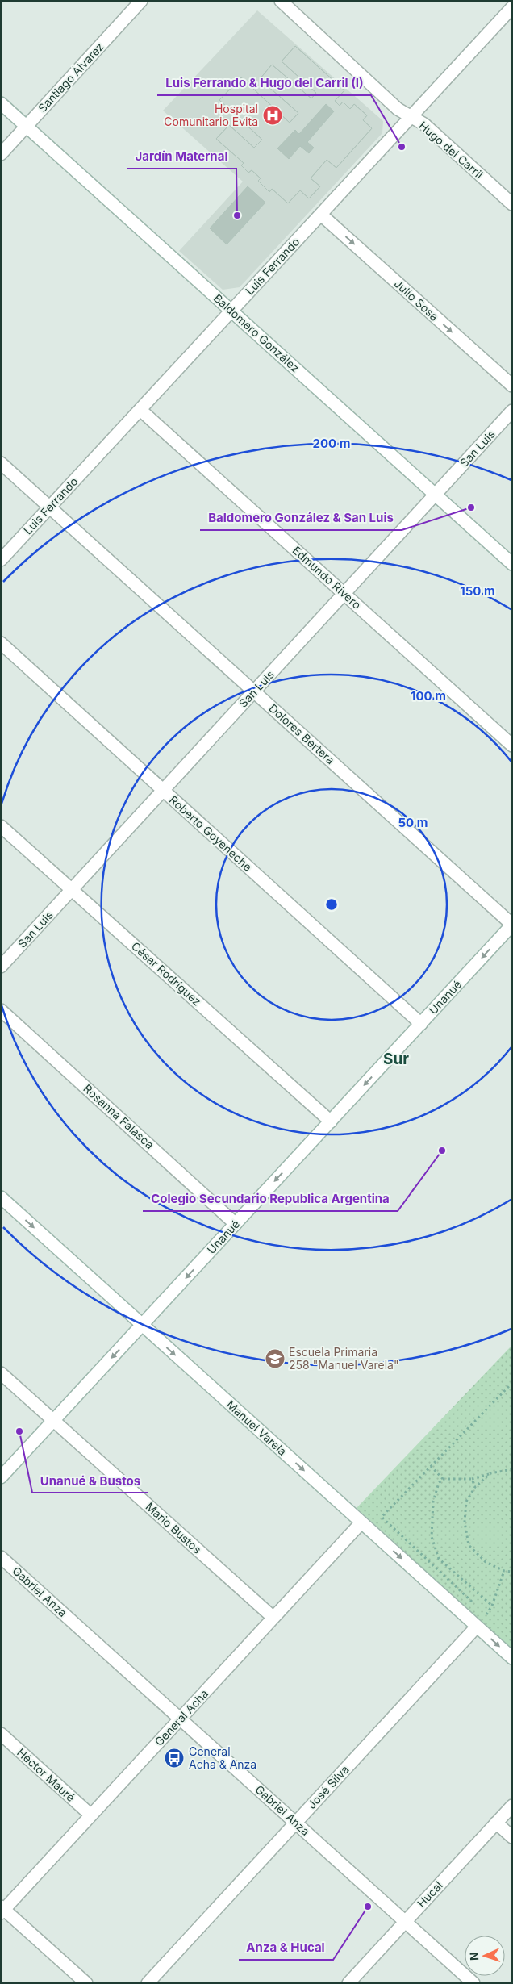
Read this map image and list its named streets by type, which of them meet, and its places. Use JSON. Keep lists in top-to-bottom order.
{
  "streets": {
    "street": [
      "Santiago Álvarez",
      "Hugo del Carril",
      "Luis Ferrando",
      "Julio Sosa",
      "Baldomero González",
      "San Luis",
      "Edmundo Rivero",
      "Dolores Bertera",
      "Roberto Goyeneche",
      "César Rodríguez",
      "Unanué",
      "Rosanna Falasca",
      "Manuel Varela",
      "Mario Bustos",
      "Gabriel Anza",
      "General Acha",
      "Héctor Mauré",
      "José Silva",
      "Hucal"
    ]
  },
  "crossings": [
    ["Santiago Álvarez", "Baldomero González"],
    ["Hugo del Carril", "Luis Ferrando"],
    ["Luis Ferrando", "Julio Sosa"],
    ["Luis Ferrando", "Baldomero González"],
    ["Luis Ferrando", "Edmundo Rivero"],
    ["Luis Ferrando", "Dolores Bertera"],
    ["Baldomero González", "San Luis"],
    ["San Luis", "Edmundo Rivero"],
    ["San Luis", "Dolores Bertera"],
    ["San Luis", "Roberto Goyeneche"],
    ["San Luis", "César Rodríguez"],
    ["Dolores Bertera", "Unanué"],
    ["Roberto Goyeneche", "Unanué"],
    ["César Rodríguez", "Unanué"],
    ["Unanué", "Rosanna Falasca"],
    ["Unanué", "Manuel Varela"],
    ["Unanué", "Mario Bustos"],
    ["Manuel Varela", "General Acha"],
    ["Manuel Varela", "José Silva"],
    ["Mario Bustos", "General Acha"],
    ["Gabriel Anza", "General Acha"],
    ["Gabriel Anza", "José Silva"],
    ["Gabriel Anza", "Hucal"],
    ["General Acha", "Héctor Mauré"]
  ],
  "one_way": ["Julio Sosa", "Unanué", "Manuel Varela"],
  "districts": ["Sur"],
  "places": {
    "hospital": ["Hospital Comunitario Evita"],
    "other": [
      "Luis Ferrando & Hugo del Carril (I)",
      "Jardín Maternal",
      "Baldomero González & San Luis",
      "Colegio Secundario Republica Argentina",
      "Unanué & Bustos",
      "Anza & Hucal"
    ],
    "school or university": ["Escuela Primaria 258 \"Manuel Varela\""],
    "bus stop": ["General Acha & Anza"]
  },
  "north": "left",
  "rings": [
    "200 m",
    "150 m",
    "100 m",
    "50 m"
  ]
}
